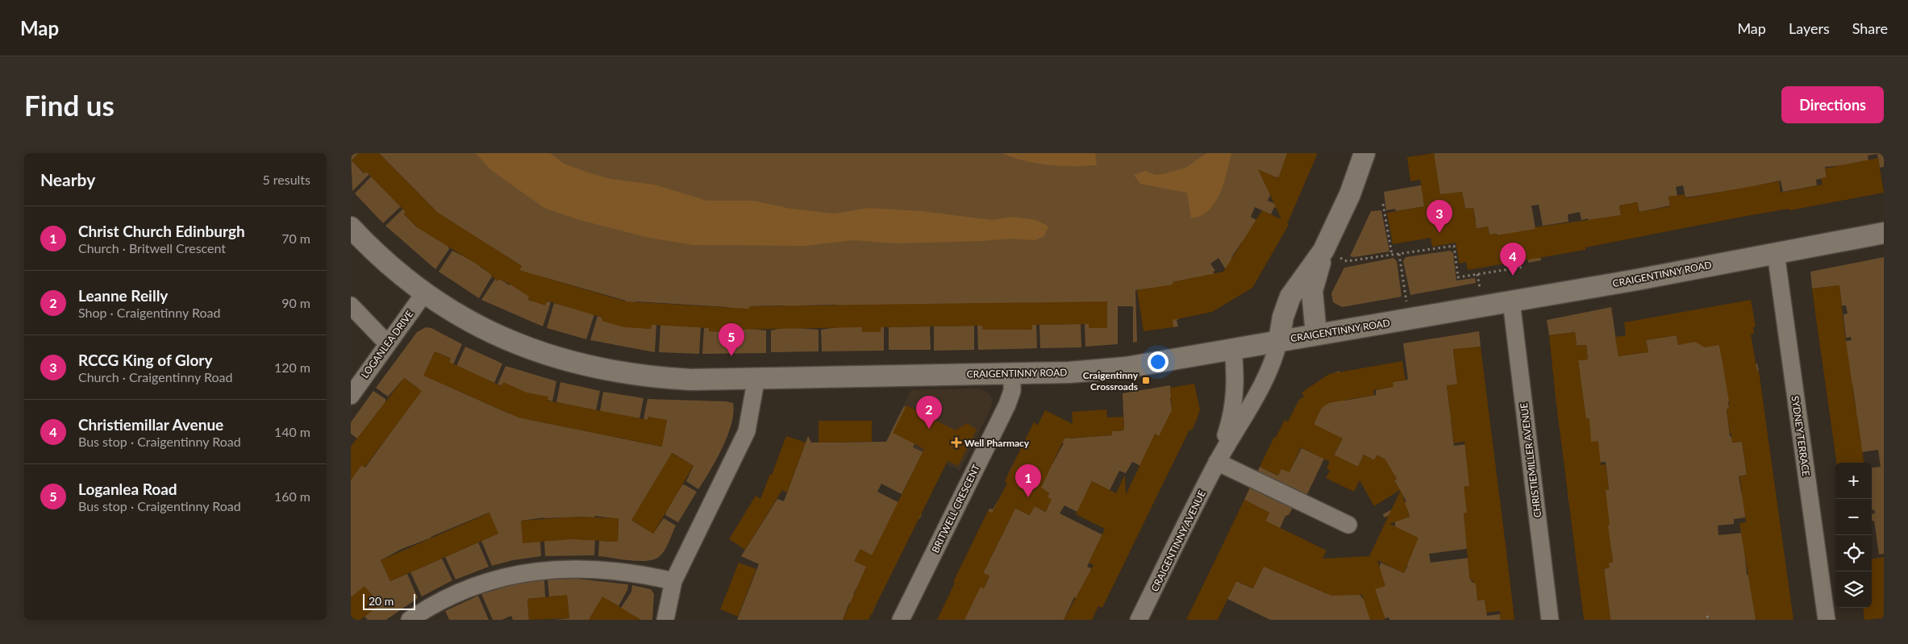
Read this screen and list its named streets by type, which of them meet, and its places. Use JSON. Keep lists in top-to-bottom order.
{
  "streets": {
    "street": [
      "CRAIGENTINNY ROAD",
      "LOGANLEA DRIVE",
      "SYDNEY TERRACE",
      "CHRISTIEMILLER AVENUE",
      "BRITWELL CRESCENT",
      "CRAIGENTINNY AVENUE"
    ]
  },
  "crossings": [
    ["CRAIGENTINNY ROAD", "LOGANLEA DRIVE"],
    ["CRAIGENTINNY ROAD", "SYDNEY TERRACE"],
    ["CRAIGENTINNY ROAD", "CHRISTIEMILLER AVENUE"],
    ["CRAIGENTINNY ROAD", "BRITWELL CRESCENT"],
    ["CRAIGENTINNY ROAD", "CRAIGENTINNY AVENUE"]
  ],
  "places": {
    "transit": ["Craigentinny Crossroads"],
    "health": ["Well Pharmacy"]
  },
  "scale_bar": "20 m",
  "page": {
    "header": "Map",
    "nav": ["Map", "Layers", "Share"],
    "buttons": "Directions",
    "title": "Find us",
    "heading": ["Nearby", "5 results"],
    "pins": [
      "3",
      "4",
      "5",
      "2",
      "1"
    ],
    "list": [
      {
        "mark": "1",
        "name": "Christ Church Edinburgh",
        "note": "Church · Britwell Crescent",
        "value": "70 m"
      },
      {
        "mark": "2",
        "name": "Leanne Reilly",
        "note": "Shop · Craigentinny Road",
        "value": "90 m"
      },
      {
        "mark": "3",
        "name": "RCCG King of Glory",
        "note": "Church · Craigentinny Road",
        "value": "120 m"
      },
      {
        "mark": "4",
        "name": "Christiemillar Avenue",
        "note": "Bus stop · Craigentinny Road",
        "value": "140 m"
      },
      {
        "mark": "5",
        "name": "Loganlea Road",
        "note": "Bus stop · Craigentinny Road",
        "value": "160 m"
      }
    ],
    "map_buttons": ["+", "−"],
    "scale": "20 m"
  }
}
